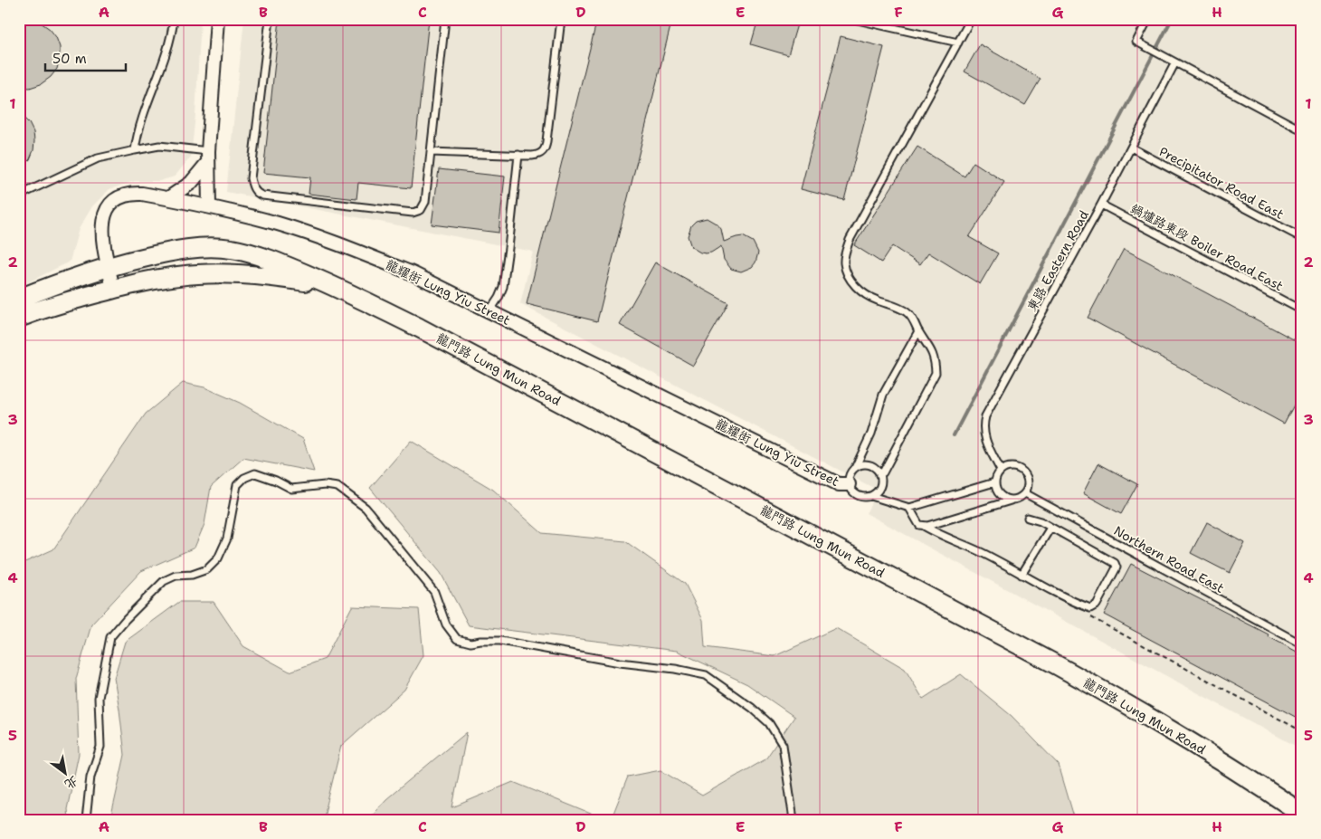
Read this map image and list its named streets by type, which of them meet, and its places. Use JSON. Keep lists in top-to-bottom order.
{
  "streets": {
    "street": ["龍耀街 Lung Yiu Street", "龍門路 Lung Mun Road"],
    "lane": [
      "Precipitator Road East",
      "鍋爐路東段 Boiler Road East",
      "東路 Eastern Road",
      "Northern Road East"
    ]
  },
  "crossings": [
    ["Precipitator Road East", "東路 Eastern Road"],
    ["鍋爐路東段 Boiler Road East", "東路 Eastern Road"],
    ["東路 Eastern Road", "Northern Road East"],
    ["龍耀街 Lung Yiu Street", "龍門路 Lung Mun Road"]
  ],
  "scale_bar": "50 m",
  "north": "bottom right",
  "grid": {
    "columns": [
      "A",
      "B",
      "C",
      "D",
      "E",
      "F",
      "G",
      "H"
    ],
    "rows": [
      "1",
      "2",
      "3",
      "4",
      "5"
    ]
  }
}
